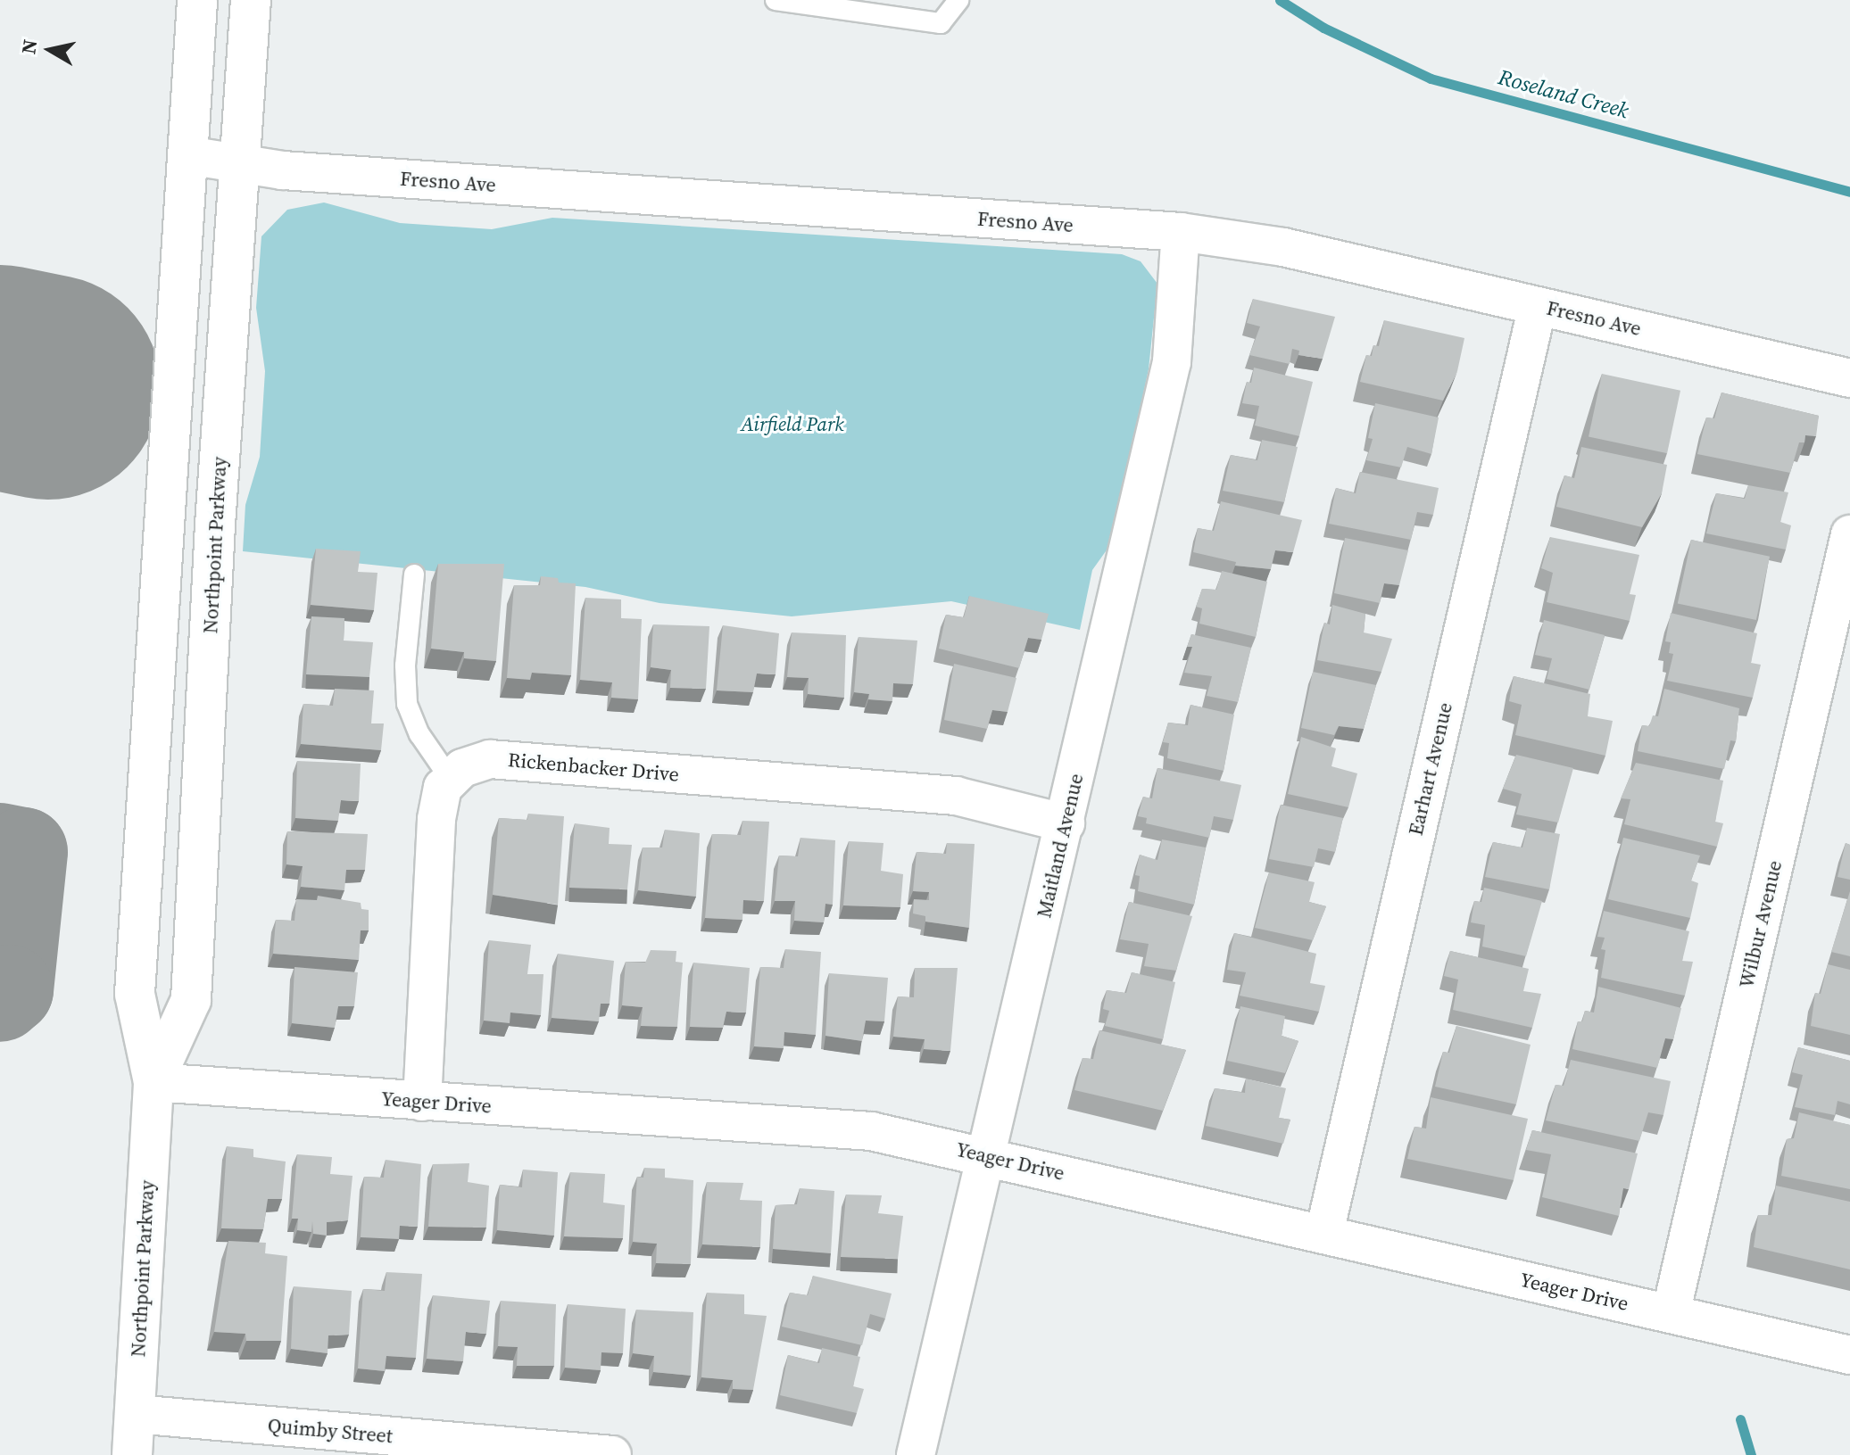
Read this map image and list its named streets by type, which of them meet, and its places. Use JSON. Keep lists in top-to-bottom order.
{
  "streets": {
    "street": [
      "Fresno Ave",
      "Northpoint Parkway",
      "Rickenbacker Drive",
      "Earhart Avenue",
      "Maitland Avenue",
      "Wilbur Avenue",
      "Yeager Drive",
      "Quimby Street"
    ]
  },
  "crossings": [
    ["Fresno Ave", "Northpoint Parkway"],
    ["Fresno Ave", "Earhart Avenue"],
    ["Fresno Ave", "Maitland Avenue"],
    ["Northpoint Parkway", "Yeager Drive"],
    ["Northpoint Parkway", "Quimby Street"],
    ["Rickenbacker Drive", "Maitland Avenue"],
    ["Earhart Avenue", "Yeager Drive"],
    ["Maitland Avenue", "Yeager Drive"],
    ["Wilbur Avenue", "Yeager Drive"]
  ],
  "water": ["Roseland Creek"],
  "parks": ["Airfield Park"],
  "north": "left"
}
